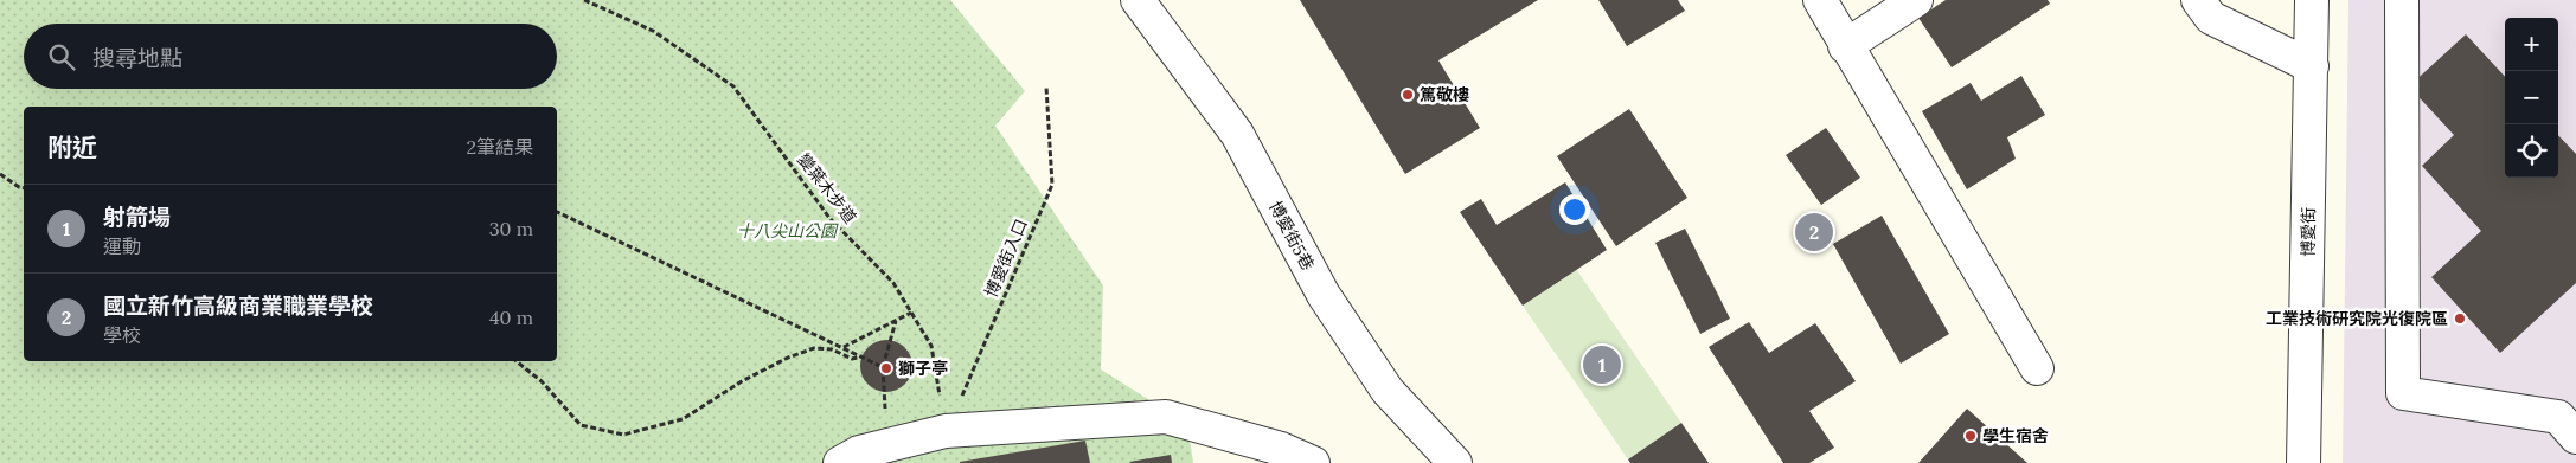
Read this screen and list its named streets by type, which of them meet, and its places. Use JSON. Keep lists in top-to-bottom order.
{
  "streets": {
    "street": ["博愛街", "博愛街5巷"],
    "path": ["變葉木步道", "博愛街入口"]
  },
  "crossings": [
    ["變葉木步道", "博愛街入口"]
  ],
  "parks": ["十八尖山公園"],
  "places": [
    "篤敬樓",
    "工業技術研究院光復院區",
    "獅子亭",
    "學生宿舍"
  ],
  "page": {
    "map_buttons": ["+", "−"],
    "search": "搜尋地點",
    "heading": ["附近", "2筆結果"],
    "list": [
      {
        "mark": "1",
        "name": "射箭場",
        "note": "運動",
        "value": "30 m"
      },
      {
        "mark": "2",
        "name": "國立新竹高級商業職業學校",
        "note": "學校",
        "value": "40 m"
      }
    ],
    "pins": ["2", "1"]
  }
}
